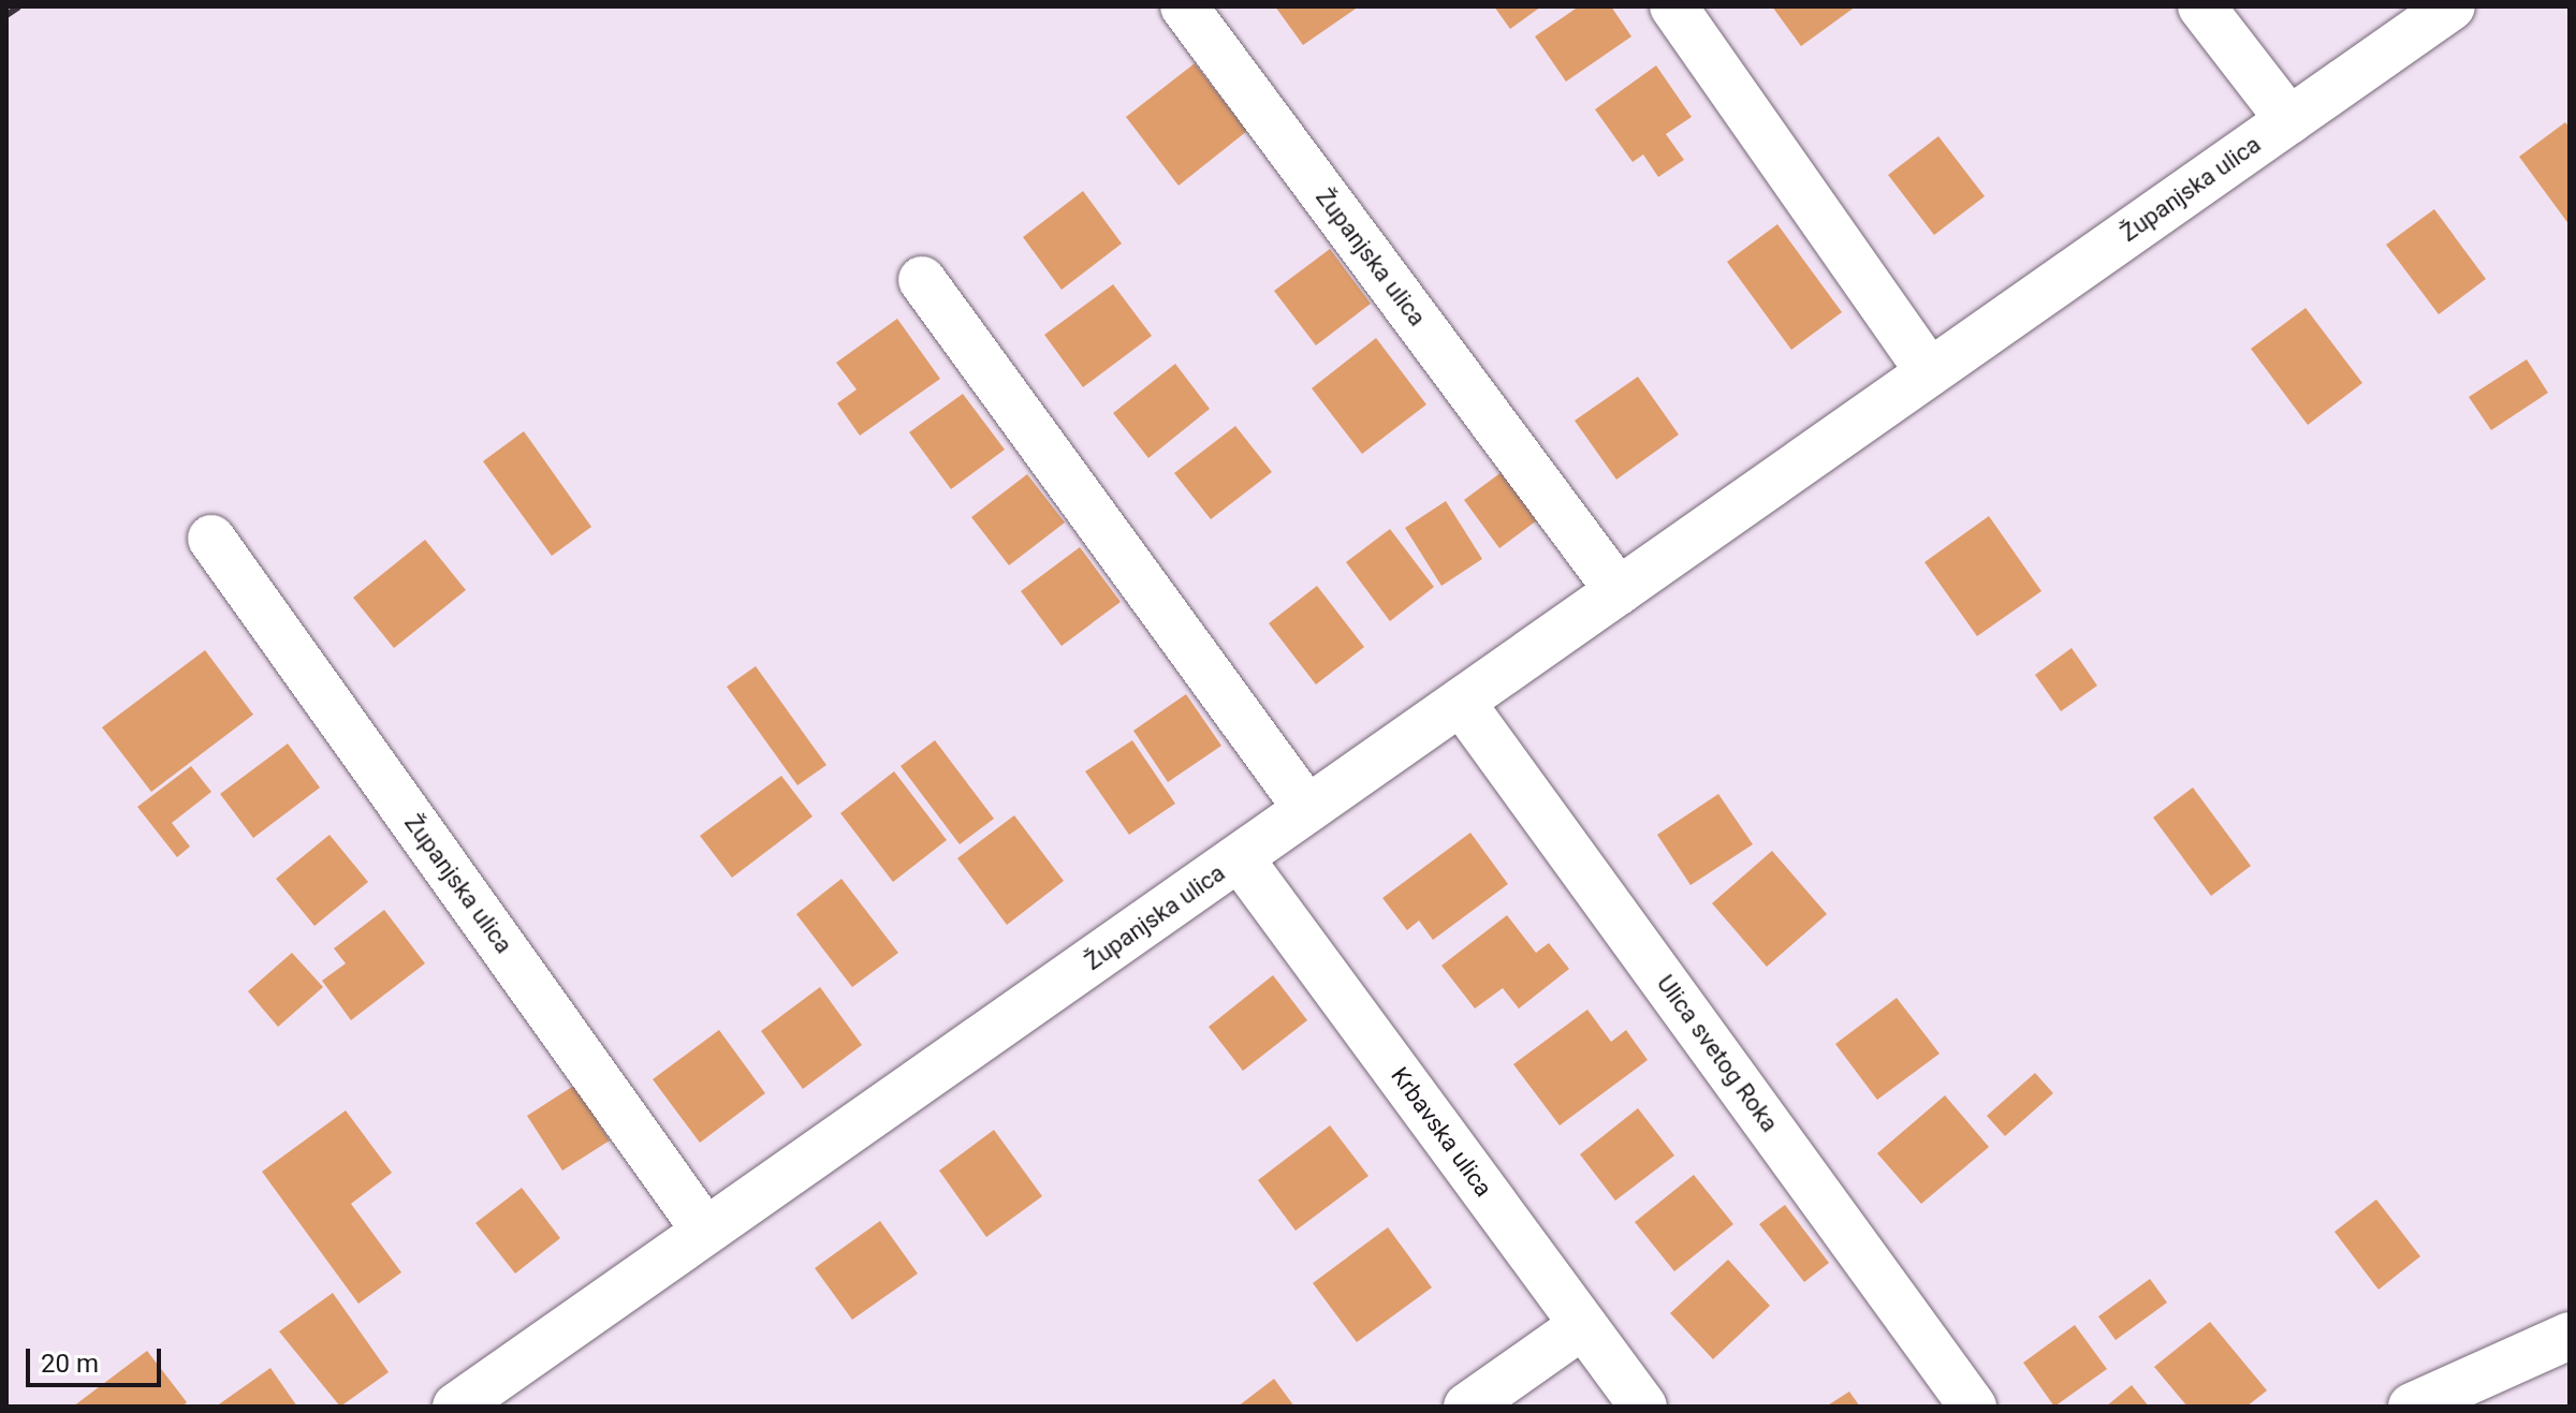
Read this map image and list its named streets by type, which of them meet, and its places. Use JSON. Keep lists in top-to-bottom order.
{
  "streets": {
    "street": ["Županjska ulica", "Ulica svetog Roka", "Krbavska ulica"]
  },
  "crossings": [
    ["Županjska ulica", "Ulica svetog Roka"],
    ["Županjska ulica", "Krbavska ulica"]
  ],
  "scale_bar": "20 m"
}
